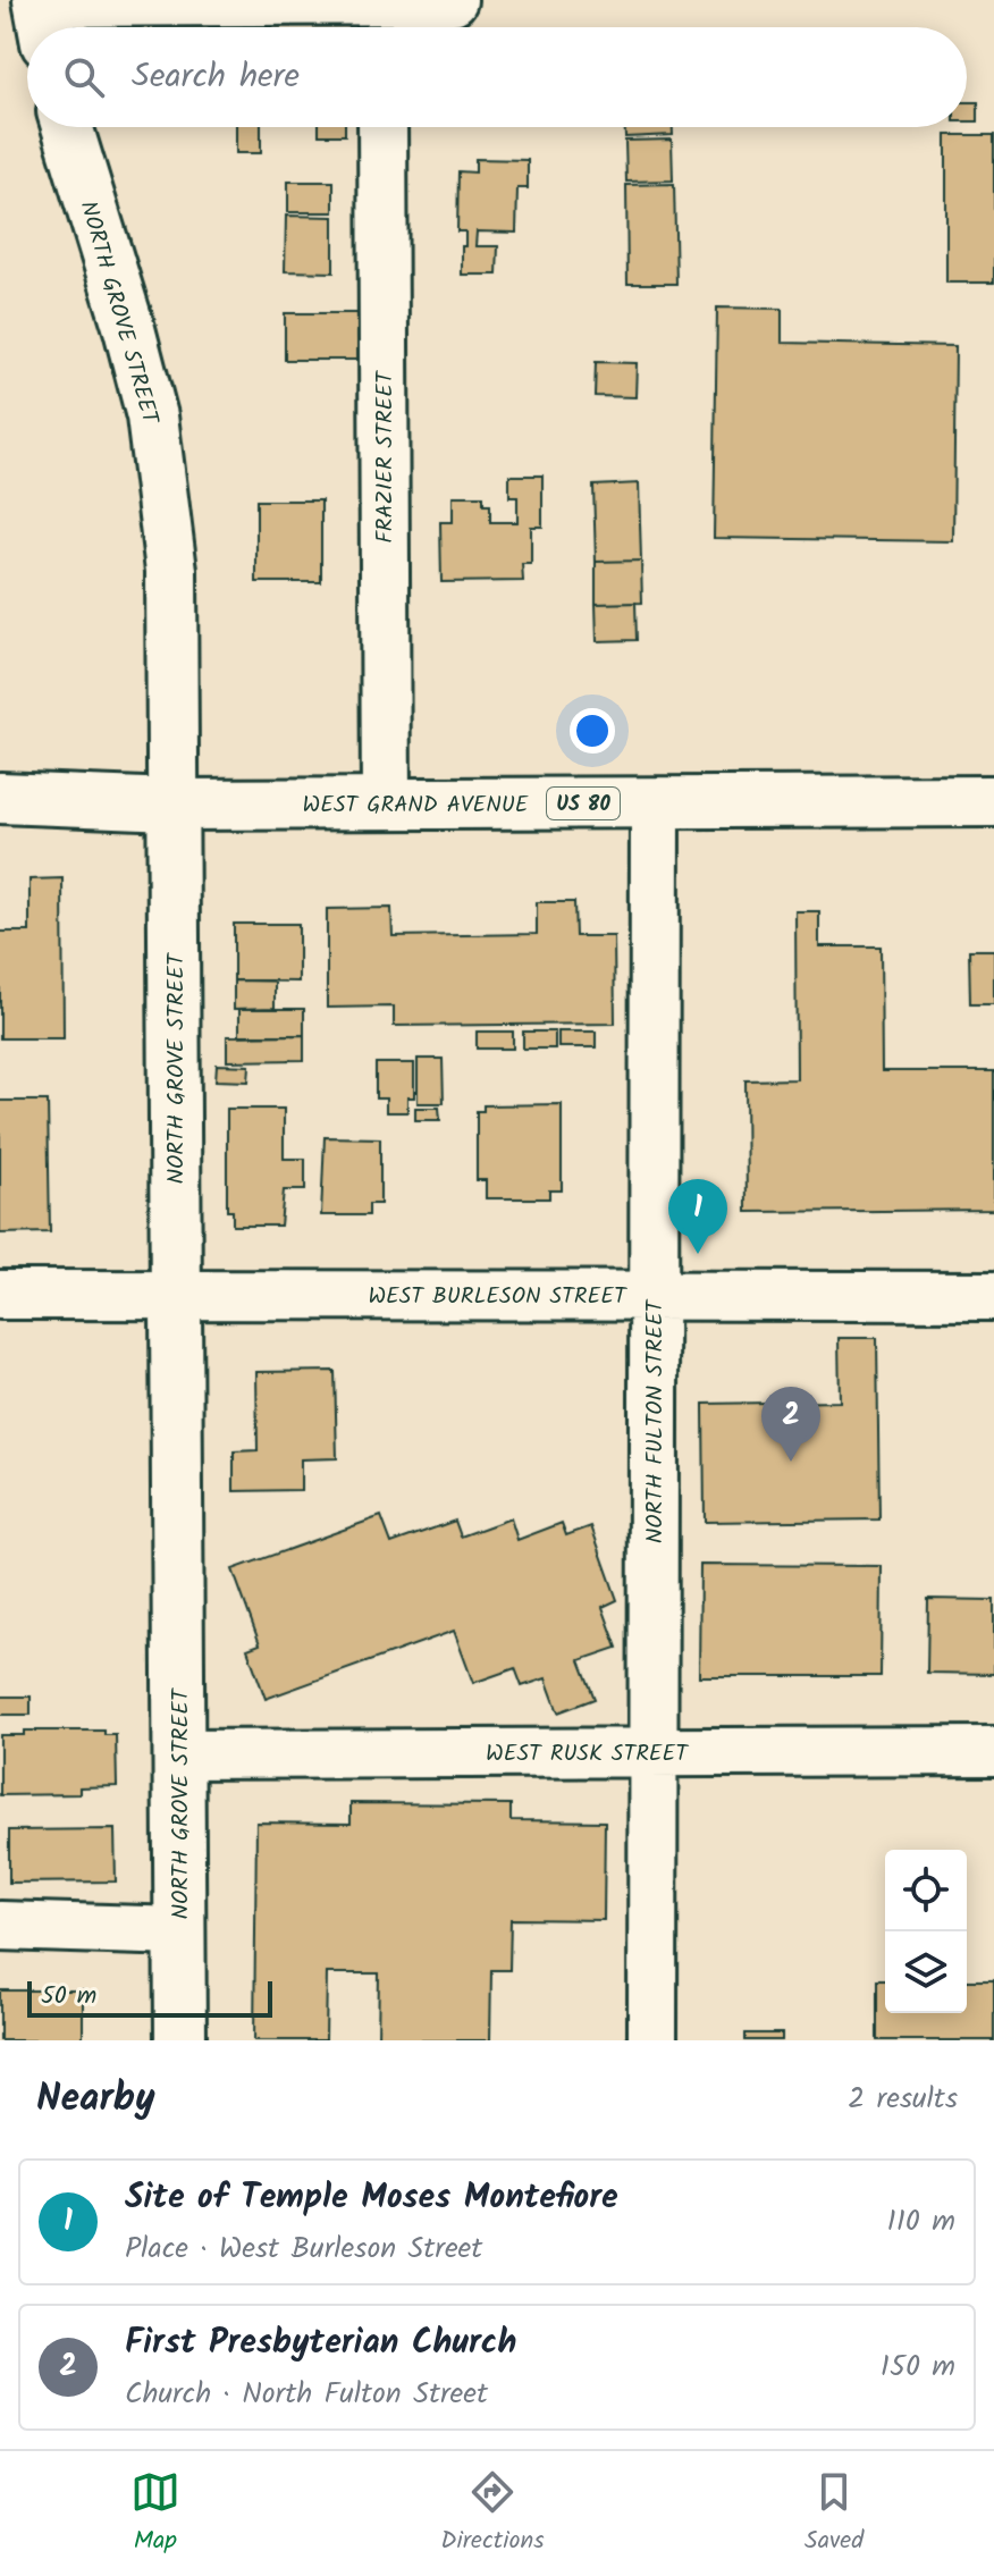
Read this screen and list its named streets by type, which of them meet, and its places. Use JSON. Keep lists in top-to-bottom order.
{
  "streets": {
    "main road": ["NORTH GROVE STREET", "WEST GRAND AVENUE", "US 80"],
    "street": [
      "FRAZIER STREET",
      "WEST BURLESON STREET",
      "NORTH FULTON STREET",
      "WEST RUSK STREET"
    ]
  },
  "crossings": [
    ["NORTH GROVE STREET", "WEST GRAND AVENUE"],
    ["NORTH GROVE STREET", "WEST BURLESON STREET"],
    ["NORTH GROVE STREET", "WEST RUSK STREET"],
    ["FRAZIER STREET", "WEST GRAND AVENUE"],
    ["WEST GRAND AVENUE", "NORTH FULTON STREET"],
    ["WEST BURLESON STREET", "NORTH FULTON STREET"],
    ["NORTH FULTON STREET", "WEST RUSK STREET"]
  ],
  "scale_bar": "50 m",
  "page": {
    "search": "Search here",
    "pins": ["1", "2"],
    "scale": "50 m",
    "heading": ["Nearby", "2 results"],
    "list": [
      {
        "mark": "1",
        "name": "Site of Temple Moses Montefiore",
        "note": "Place · West Burleson Street",
        "value": "110 m"
      },
      {
        "mark": "2",
        "name": "First Presbyterian Church",
        "note": "Church · North Fulton Street",
        "value": "150 m"
      }
    ],
    "nav": ["Map", "Directions", "Saved"]
  }
}
